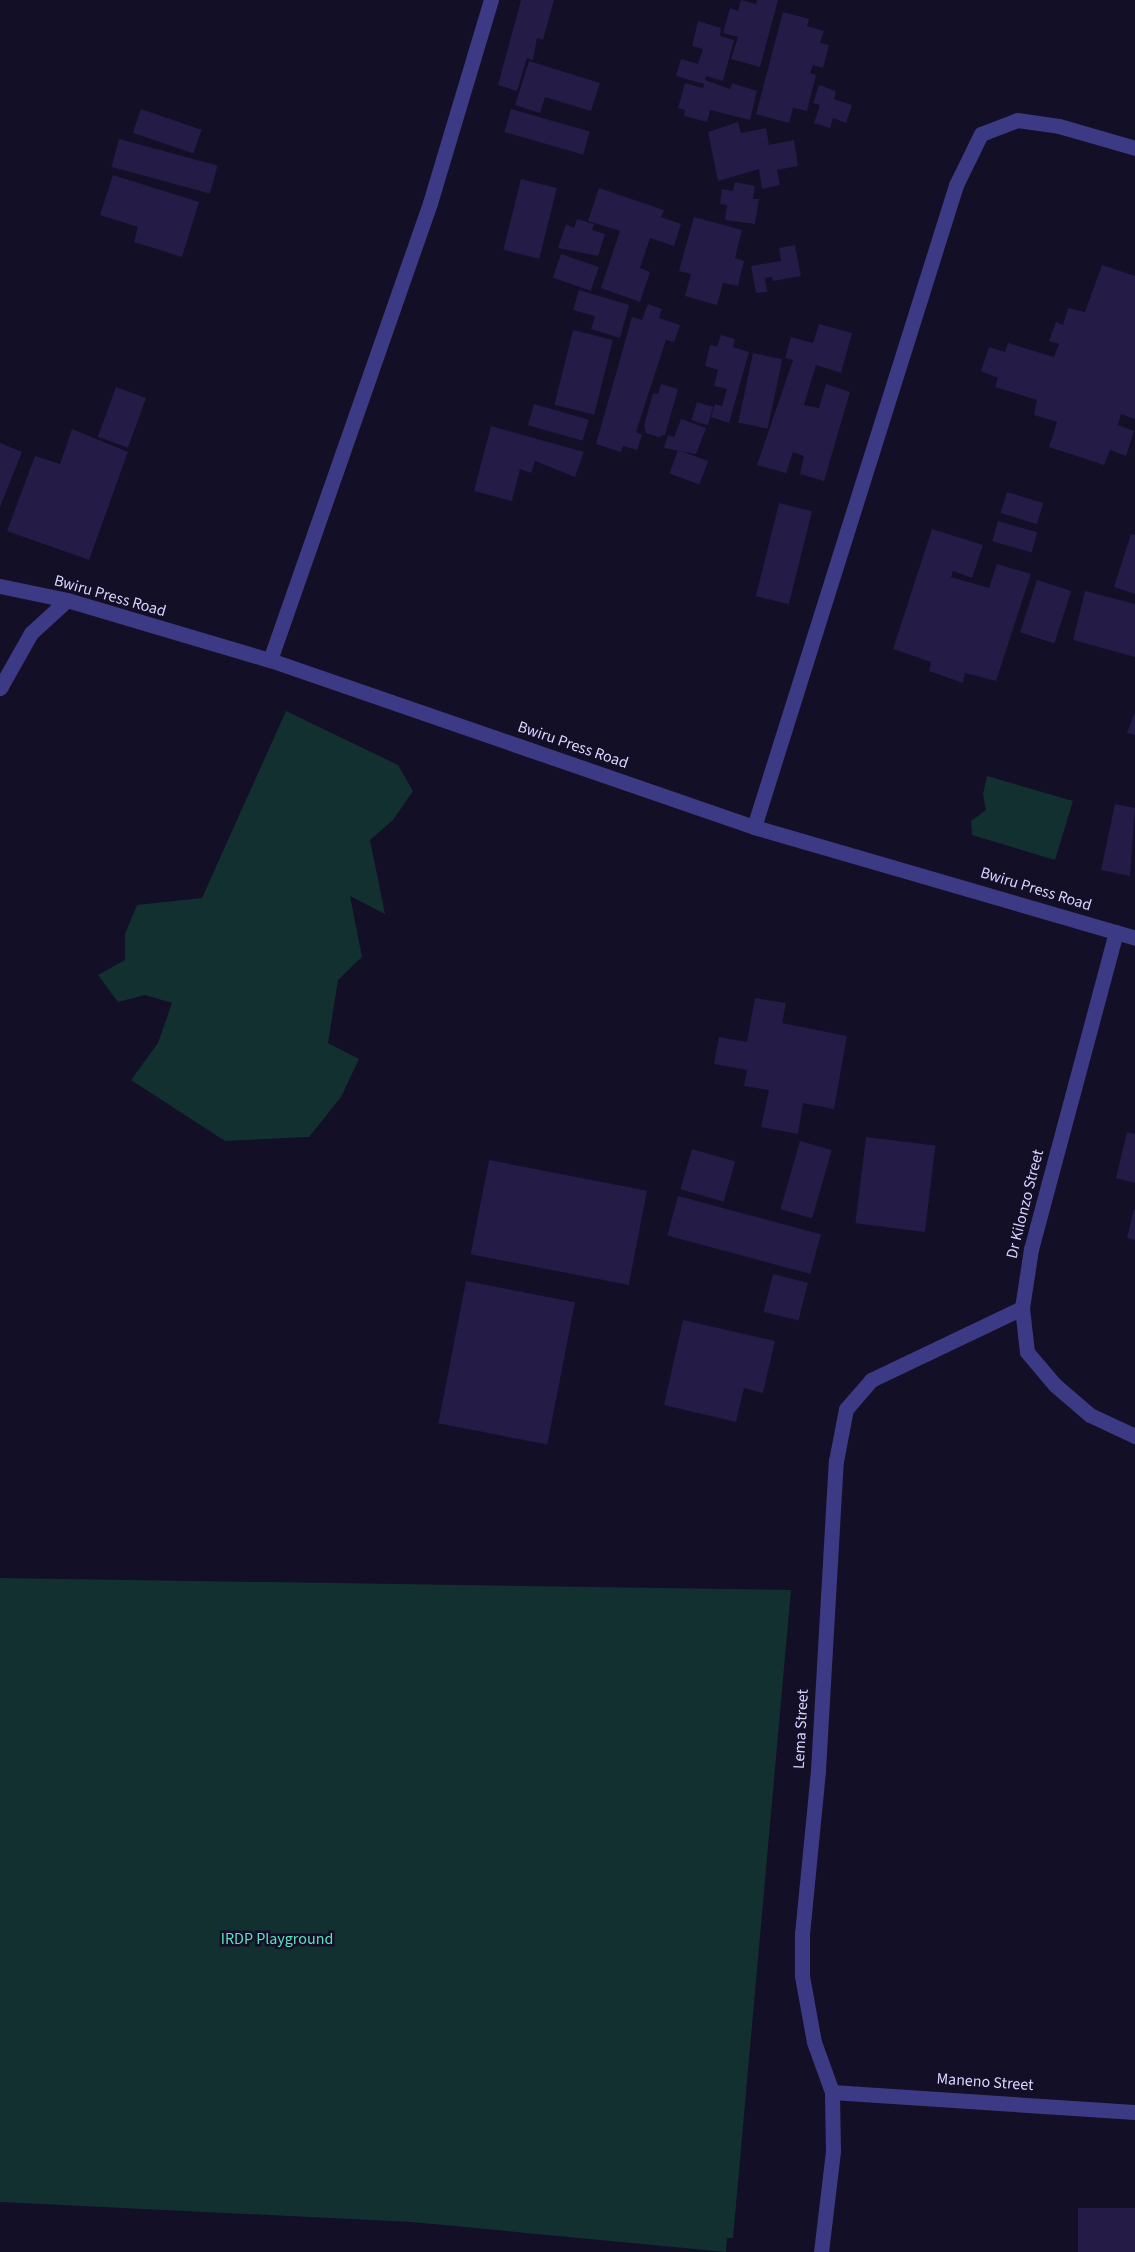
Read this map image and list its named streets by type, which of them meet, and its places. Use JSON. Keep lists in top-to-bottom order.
{
  "streets": {
    "street": [
      "Bwiru Press Road",
      "Dr Kilonzo Street",
      "Lema Street",
      "Maneno Street"
    ]
  },
  "crossings": [
    ["Bwiru Press Road", "Dr Kilonzo Street"],
    ["Dr Kilonzo Street", "Lema Street"],
    ["Lema Street", "Maneno Street"]
  ],
  "parks": ["IRDP Playground"]
}
